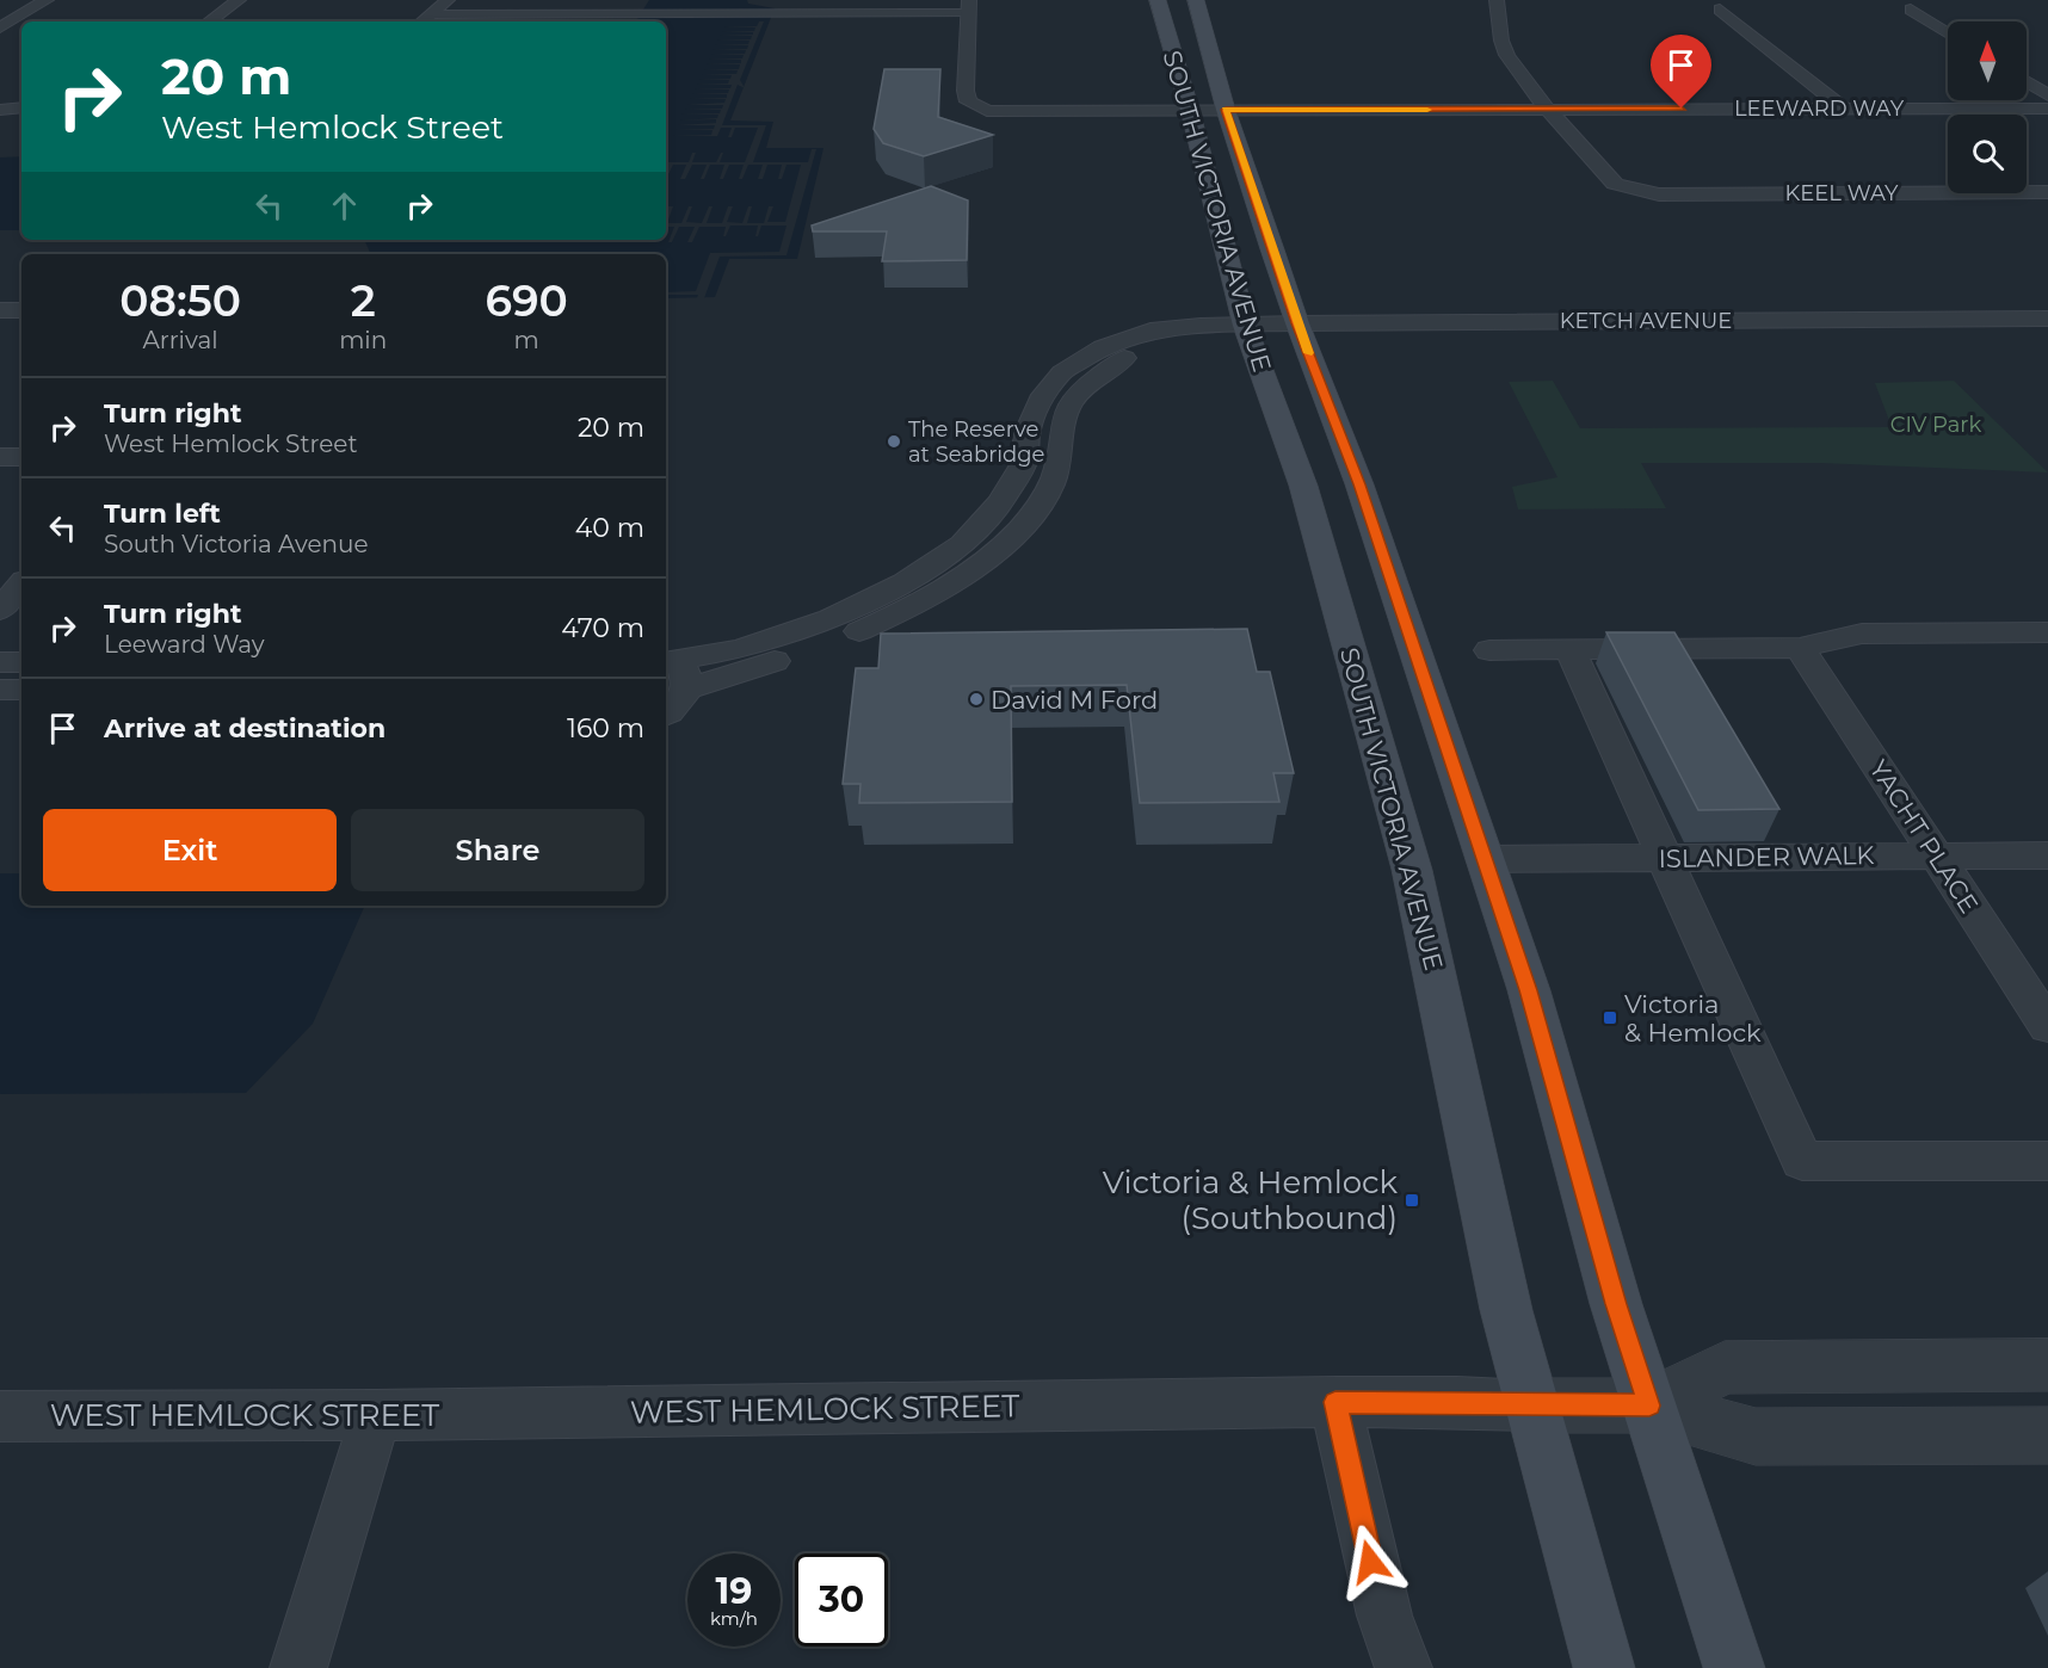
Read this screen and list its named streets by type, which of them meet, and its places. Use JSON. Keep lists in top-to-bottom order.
{
  "streets": {
    "main road": ["SOUTH VICTORIA AVENUE"],
    "street": [
      "LEEWARD WAY",
      "KEEL WAY",
      "KETCH AVENUE",
      "YACHT PLACE",
      "ISLANDER WALK",
      "WEST HEMLOCK STREET"
    ]
  },
  "crossings": [
    ["LEEWARD WAY", "KEEL WAY"],
    ["LEEWARD WAY", "SOUTH VICTORIA AVENUE"],
    ["SOUTH VICTORIA AVENUE", "KETCH AVENUE"],
    ["SOUTH VICTORIA AVENUE", "ISLANDER WALK"],
    ["SOUTH VICTORIA AVENUE", "WEST HEMLOCK STREET"],
    ["YACHT PLACE", "ISLANDER WALK"]
  ],
  "parks": ["CIV Park"],
  "places": {
    "other": ["The Reserve at Seabridge", "David M Ford"],
    "transit": ["Victoria & Hemlock", "Victoria & Hemlock (Southbound)"]
  },
  "north": "top",
  "page": {
    "turn": ["20 m", "West Hemlock Street"],
    "eta": [
      "08:50",
      "Arrival",
      "2",
      "min",
      "690",
      "m"
    ],
    "list": [
      {
        "name": "Turn right",
        "note": "West Hemlock Street",
        "value": "20 m"
      },
      {
        "name": "Turn left",
        "note": "South Victoria Avenue",
        "value": "40 m"
      },
      {
        "name": "Turn right",
        "note": "Leeward Way",
        "value": "470 m"
      },
      {
        "name": "Arrive at destination",
        "value": "160 m"
      }
    ],
    "buttons": ["Exit", "Share"],
    "speed": "19 km/h",
    "limit": "30"
  }
}
